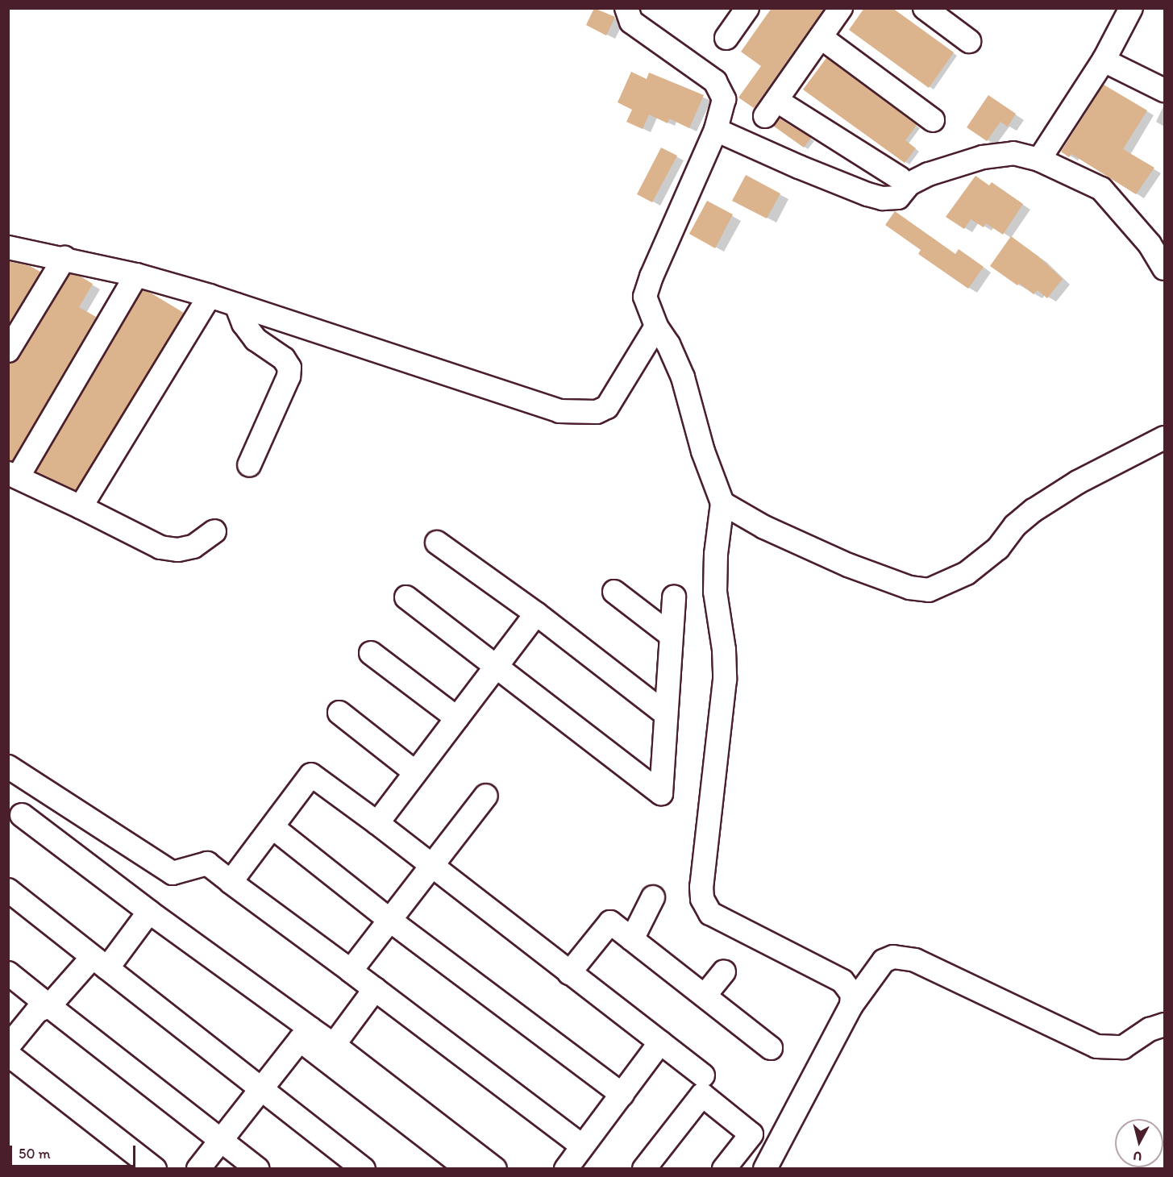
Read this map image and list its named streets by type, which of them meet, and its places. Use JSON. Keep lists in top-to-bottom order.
{
  "scale_bar": "50 m",
  "north": "bottom"
}
